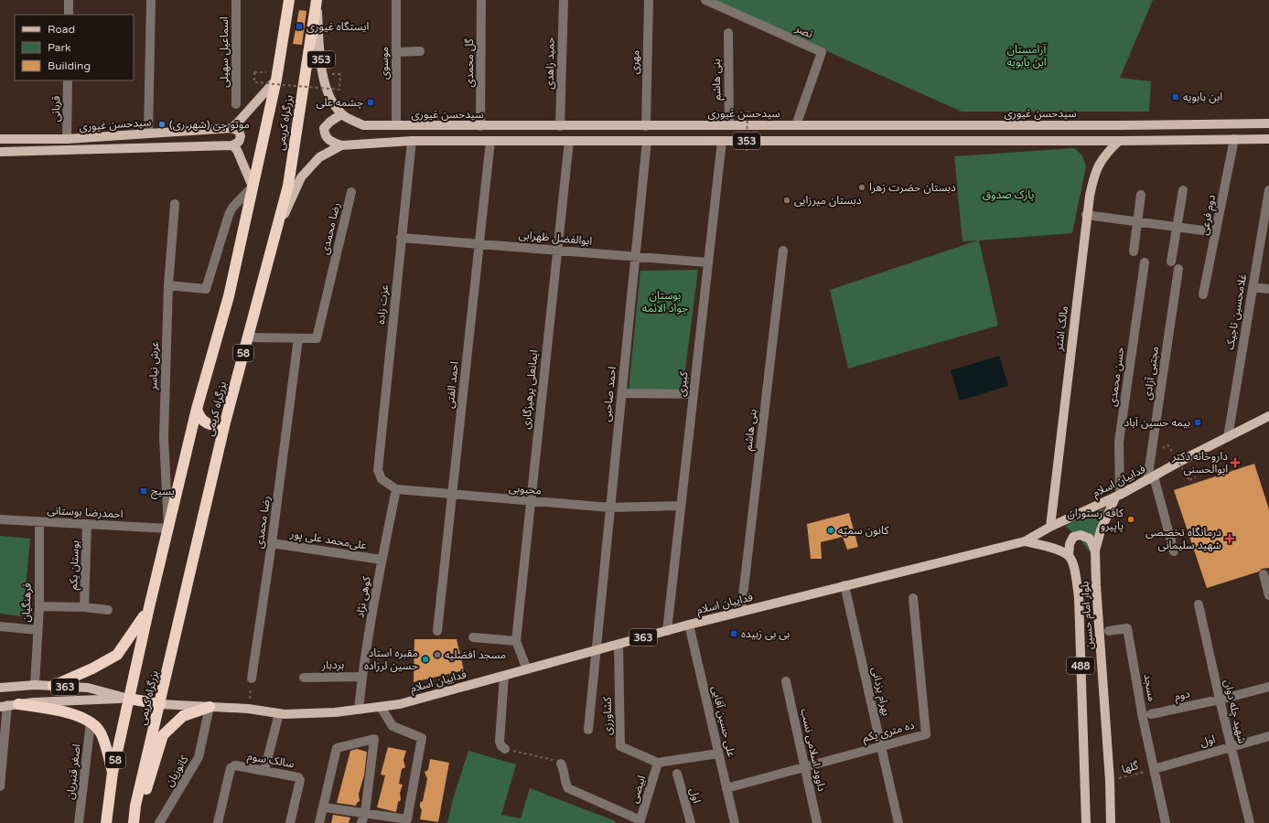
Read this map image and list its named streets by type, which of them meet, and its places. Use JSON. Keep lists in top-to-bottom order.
{
  "streets": {
    "highway": ["بزرگراه کریمی", "58"],
    "main road": [
      "353",
      "سیدحسن غیوری",
      "مالک اشتر",
      "فداییان اسلام",
      "بلوار امام حسین",
      "363",
      "488"
    ],
    "street": [
      "نصر",
      "اسماعیل سهیلی",
      "مهری",
      "موسوی",
      "گل محمدی",
      "حمید زاهدی",
      "بنی هاشم",
      "قربانی",
      "دوم فرعی",
      "رضا محمدی",
      "ابوالفضل ظهرابی",
      "عزت زاده",
      "غلامحسین تاجیک",
      "عرش نیاسر",
      "مجتبی آزادی",
      "حسن محمدی",
      "کبیری",
      "احمد الفتی",
      "ایمانعلی پرهیزگاری",
      "احمد صاحبی",
      "محبوبی",
      "احمدرضا بوستانی",
      "علی‌محمد علی پور",
      "بوستان یکم",
      "کوهی نژاد",
      "فرهنگیان",
      "بردبار",
      "مسجد",
      "بهرام یزدانی",
      "دوم",
      "شهید چله دوان",
      "کشاورزی",
      "علی حسین آقایی",
      "ده متری یکم",
      "اول",
      "داوود اسلامی نسب",
      "سالک سوم",
      "کاتوزیان",
      "اصغر قنبریان",
      "ابیضی"
    ],
    "path": ["گلها"]
  },
  "crossings": [
    ["نصر", "سیدحسن غیوری"],
    ["353", "بزرگراه کریمی"],
    ["353", "دوم فرعی"],
    ["353", "عزت زاده"],
    ["353", "مالک اشتر"],
    ["353", "کبیری"],
    ["353", "احمد الفتی"],
    ["353", "ایمانعلی پرهیزگاری"],
    ["353", "احمد صاحبی"],
    ["مهری", "سیدحسن غیوری"],
    ["موسوی", "سیدحسن غیوری"],
    ["گل محمدی", "سیدحسن غیوری"],
    ["حمید زاهدی", "سیدحسن غیوری"],
    ["بنی هاشم", "سیدحسن غیوری"],
    ["بنی هاشم", "فداییان اسلام"],
    ["قربانی", "سیدحسن غیوری"],
    ["سیدحسن غیوری", "بزرگراه کریمی"],
    ["بزرگراه کریمی", "رضا محمدی"],
    ["بزرگراه کریمی", "عرش نیاسر"],
    ["بزرگراه کریمی", "فداییان اسلام"],
    ["بزرگراه کریمی", "احمدرضا بوستانی"],
    ["بزرگراه کریمی", "363"],
    ["رضا محمدی", "علی‌محمد علی پور"],
    ["ابوالفضل ظهرابی", "عزت زاده"],
    ["ابوالفضل ظهرابی", "کبیری"],
    ["ابوالفضل ظهرابی", "احمد الفتی"],
    ["ابوالفضل ظهرابی", "ایمانعلی پرهیزگاری"],
    ["ابوالفضل ظهرابی", "احمد صاحبی"],
    ["عزت زاده", "محبوبی"],
    ["عزت زاده", "کوهی نژاد"],
    ["غلامحسین تاجیک", "فداییان اسلام"],
    ["مالک اشتر", "فداییان اسلام"],
    ["عرش نیاسر", "احمدرضا بوستانی"],
    ["مجتبی آزادی", "فداییان اسلام"],
    ["حسن محمدی", "فداییان اسلام"],
    ["حسن محمدی", "بلوار امام حسین"],
    ["کبیری", "فداییان اسلام"],
    ["کبیری", "محبوبی"],
    ["احمد الفتی", "محبوبی"],
    ["ایمانعلی پرهیزگاری", "محبوبی"],
    ["احمد صاحبی", "فداییان اسلام"],
    ["احمد صاحبی", "محبوبی"],
    ["فداییان اسلام", "کوهی نژاد"],
    ["فداییان اسلام", "بلوار امام حسین"],
    ["فداییان اسلام", "بهرام یزدانی"],
    ["فداییان اسلام", "کشاورزی"],
    ["فداییان اسلام", "علی حسین آقایی"],
    ["فداییان اسلام", "کاتوزیان"],
    ["محبوبی", "کوهی نژاد"],
    ["احمدرضا بوستانی", "بوستان یکم"],
    ["احمدرضا بوستانی", "فرهنگیان"],
    ["علی‌محمد علی پور", "کوهی نژاد"],
    ["کوهی نژاد", "بردبار"],
    ["فرهنگیان", "363"],
    ["بلوار امام حسین", "گلها"],
    ["مسجد", "اول"],
    ["مسجد", "گلها"],
    ["بهرام یزدانی", "ده متری یکم"],
    ["دوم", "شهید چله دوان"],
    ["شهید چله دوان", "اول"],
    ["کشاورزی", "ابیضی"],
    ["علی حسین آقایی", "ده متری یکم"],
    ["ده متری یکم", "داوود اسلامی نسب"],
    ["اول", "گلها"]
  ],
  "parks": ["آرامستان ابن بابویه", "پارک صدوق", "بوستان جواد الائمه"],
  "places": {
    "transit": [
      "ایستگاه غیوری",
      "ابن بابویه",
      "چشمه علی",
      "بیمه حسین آباد",
      "بسیج",
      "بی بی زبیده"
    ],
    "other": [
      "موتو جی (شهر ری)",
      "دبستان حضرت زهرا",
      "دبستان میرزایی",
      "کافه رستوران پاپیرو",
      "کانون سمیّه",
      "مسجد افضلیه",
      "مقبره استاد حسین لرزاده"
    ],
    "health": ["داروخانه دکتر ابوالحسنی", "درمانگاه تخصصی شهید سلیمانی"]
  },
  "legend": ["Road", "Park", "Building"]
}
